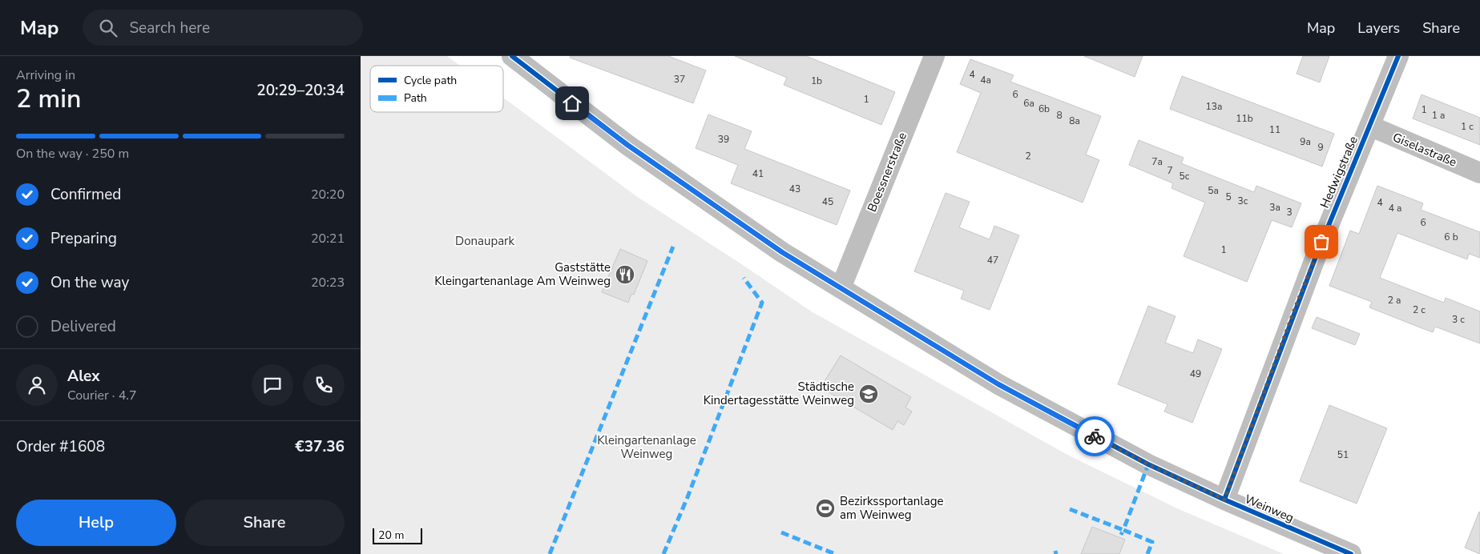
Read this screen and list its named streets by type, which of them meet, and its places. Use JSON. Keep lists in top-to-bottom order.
{
  "streets": {
    "street": [
      "Giselastraße",
      "Boessnerstraße",
      "Hedwigstraße",
      "Weinweg"
    ]
  },
  "crossings": [
    ["Giselastraße", "Hedwigstraße"],
    ["Boessnerstraße", "Weinweg"],
    ["Hedwigstraße", "Weinweg"]
  ],
  "parks": ["Donaupark", "Kleingartenanlage Weinweg"],
  "places": {
    "restaurant": ["Gaststätte Kleingartenanlage Am Weinweg"],
    "school or university": ["Städtische Kindertagesstätte Weinweg"],
    "sports": ["Bezirkssportanlage am Weinweg"]
  },
  "house_numbers": [
    "4",
    "37",
    "4a",
    "1b",
    "6",
    "1",
    "6a",
    "13a",
    "6b",
    "1",
    "8",
    "1 a",
    "11b",
    "8a",
    "1 c",
    "11",
    "39",
    "9a",
    "9",
    "2",
    "7a",
    "7",
    "41",
    "5c",
    "43",
    "5a",
    "5",
    "3c",
    "45",
    "4",
    "3a",
    "4 a",
    "3",
    "6",
    "6 b",
    "1",
    "47",
    "2 a",
    "2 c",
    "3 c",
    "49",
    "51"
  ],
  "legend": ["Cycle path", "Path"],
  "scale_bar": "20 m",
  "page": {
    "header": "Map",
    "search": "Search here",
    "nav": ["Map", "Layers", "Share"],
    "heading": ["2 min", "Arriving in", "20:29–20:34"],
    "panel": [
      "Alex",
      "Courier · 4.7",
      "Order #1608",
      "€37.36"
    ],
    "bar": "On the way · 250 m",
    "list": [
      ["Confirmed", "20:20"],
      ["Preparing", "20:21"],
      ["On the way", "20:23"],
      "Delivered"
    ],
    "buttons": ["Help", "Share"],
    "scale": "20 m"
  }
}
